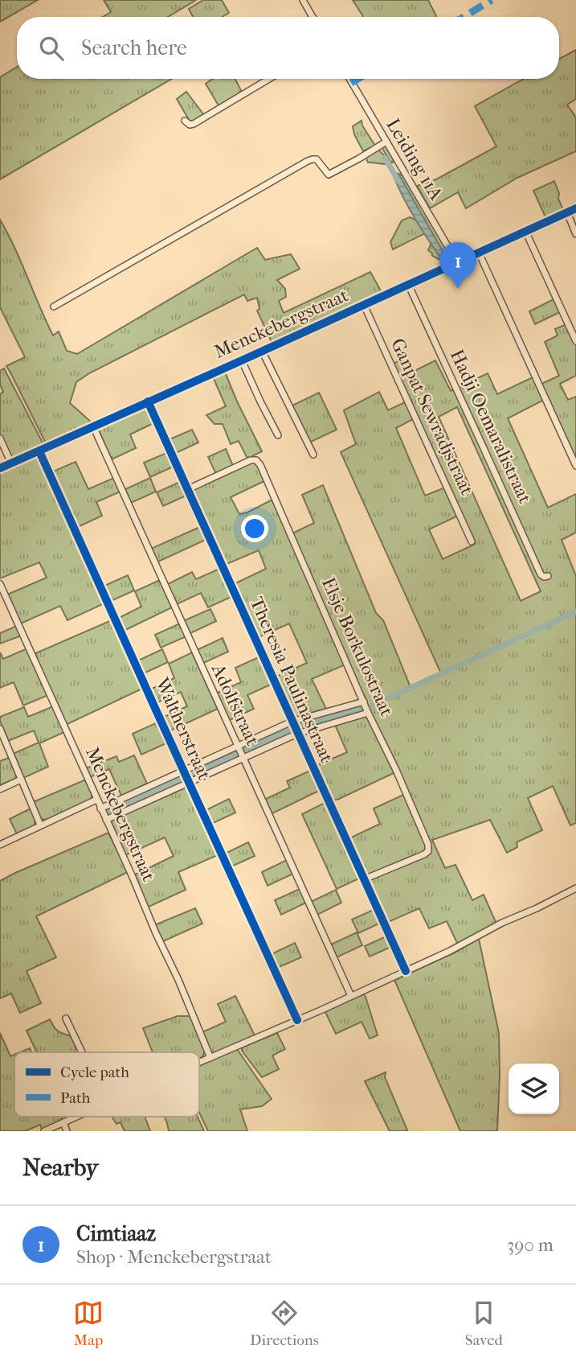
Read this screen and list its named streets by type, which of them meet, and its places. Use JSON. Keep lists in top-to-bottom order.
{
  "streets": {
    "street": [
      "Leiding 11A",
      "Menckebergstraat",
      "Ganpat Sewradjstraat",
      "Hadji Oemaralistraat",
      "Elsje Borkulostraat",
      "Theresia Paulinastraat",
      "Adolfstraat",
      "Waltherstraat"
    ]
  },
  "crossings": [
    ["Leiding 11A", "Menckebergstraat"],
    ["Menckebergstraat", "Ganpat Sewradjstraat"],
    ["Menckebergstraat", "Hadji Oemaralistraat"],
    ["Menckebergstraat", "Theresia Paulinastraat"],
    ["Menckebergstraat", "Adolfstraat"],
    ["Menckebergstraat", "Waltherstraat"],
    ["Elsje Borkulostraat", "Theresia Paulinastraat"]
  ],
  "legend": ["Cycle path", "Path"],
  "page": {
    "search": "Search here",
    "pins": "1",
    "heading": "Nearby",
    "list": [
      {
        "mark": "1",
        "name": "Cimtiaaz",
        "note": "Shop · Menckebergstraat",
        "value": "390 m"
      }
    ],
    "nav": ["Map", "Directions", "Saved"]
  }
}
